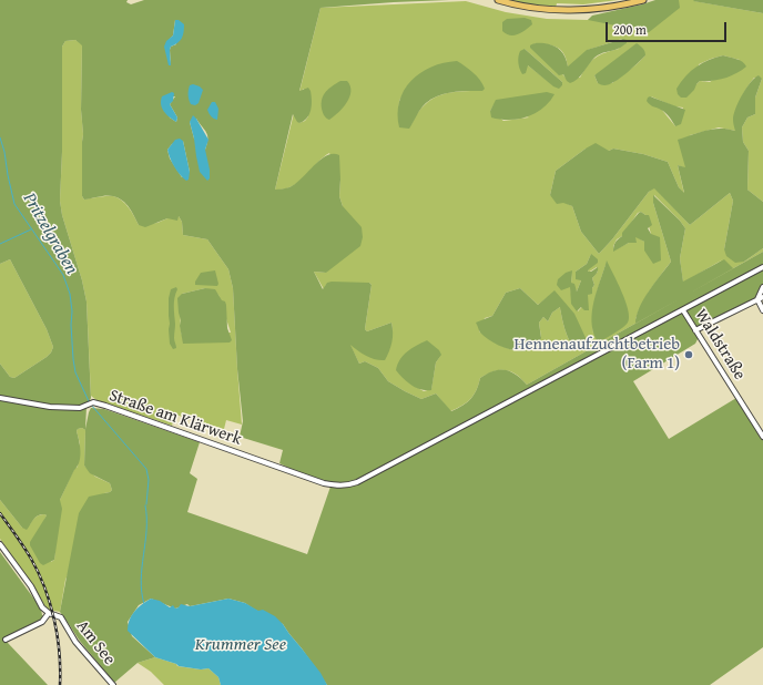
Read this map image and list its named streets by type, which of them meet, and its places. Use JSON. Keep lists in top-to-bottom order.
{
  "streets": {
    "street": ["Waldstraße", "Straße am Klärwerk", "Am See"]
  },
  "crossings": [
    ["Waldstraße", "Straße am Klärwerk"]
  ],
  "water": ["Pritzelgraben", "Krummer See"],
  "places": ["Hennenaufzuchtbetrieb (Farm 1)"],
  "scale_bar": "200 m"
}
